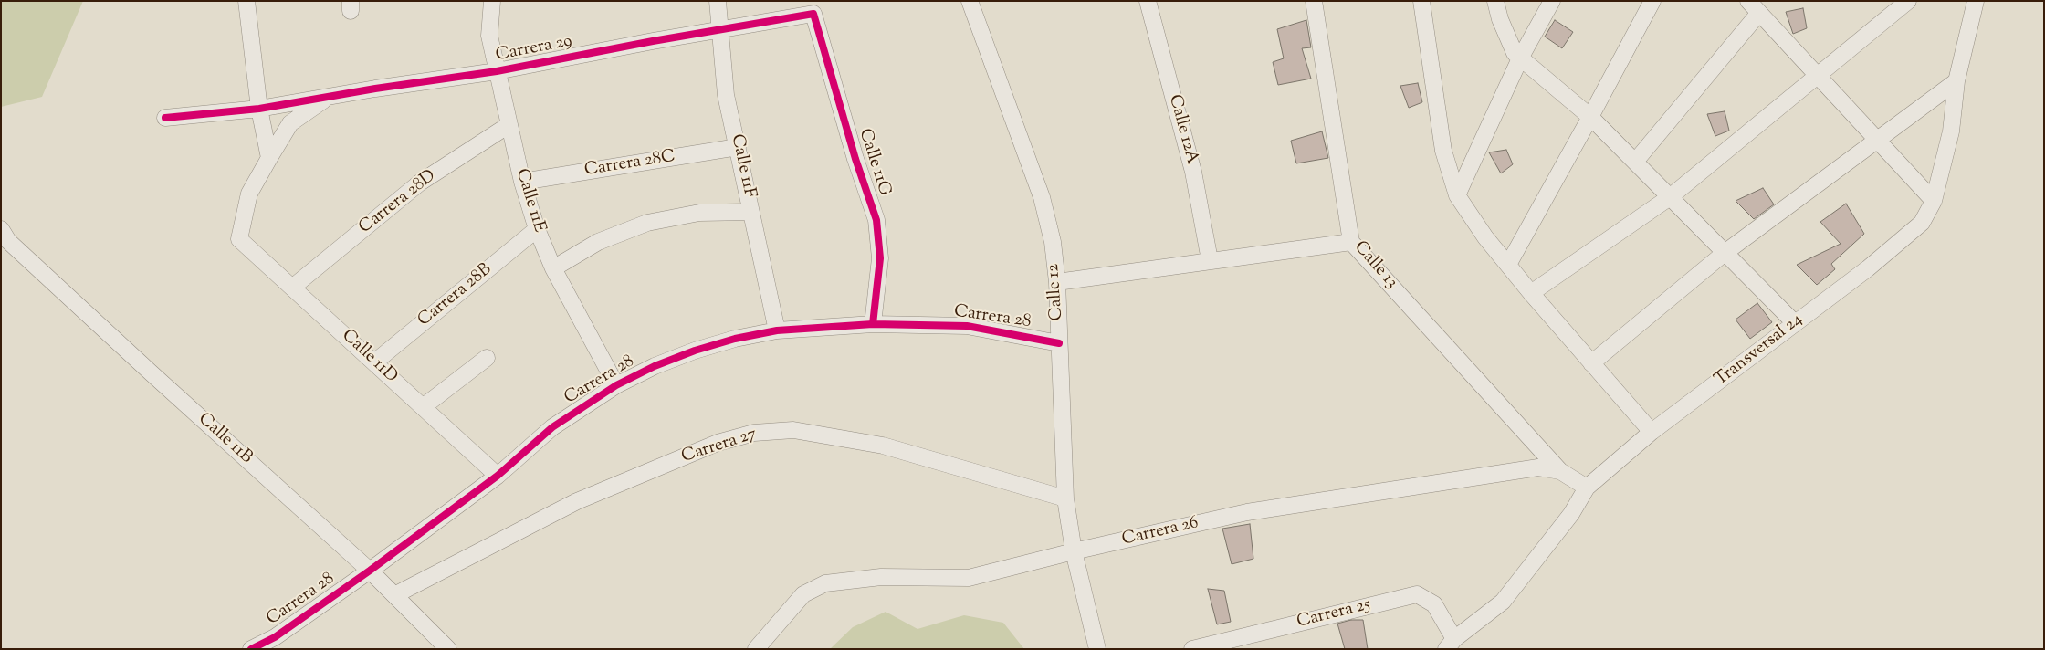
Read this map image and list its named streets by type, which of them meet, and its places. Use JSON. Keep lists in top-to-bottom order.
{
  "streets": {
    "street": [
      "Carrera 29",
      "Calle 12A",
      "Calle 11G",
      "Carrera 28C",
      "Calle 11F",
      "Calle 11E",
      "Carrera 28D",
      "Calle 13",
      "Calle 12",
      "Carrera 28B",
      "Carrera 28",
      "Transversal 24",
      "Calle 11D",
      "Calle 11B",
      "Carrera 27",
      "Carrera 26",
      "Carrera 25"
    ]
  },
  "crossings": [
    ["Carrera 29", "Calle 11G"],
    ["Carrera 29", "Calle 11F"],
    ["Carrera 29", "Calle 11E"],
    ["Carrera 29", "Calle 11D"],
    ["Calle 11G", "Carrera 28"],
    ["Carrera 28C", "Calle 11F"],
    ["Carrera 28C", "Calle 11E"],
    ["Calle 11F", "Carrera 28"],
    ["Calle 11E", "Carrera 28D"],
    ["Calle 11E", "Carrera 28B"],
    ["Calle 11E", "Carrera 28"],
    ["Carrera 28D", "Calle 11D"],
    ["Calle 13", "Carrera 26"],
    ["Calle 12", "Carrera 28"],
    ["Calle 12", "Carrera 27"],
    ["Calle 12", "Carrera 26"],
    ["Carrera 28B", "Calle 11D"],
    ["Carrera 28", "Calle 11D"],
    ["Carrera 28", "Calle 11B"],
    ["Transversal 24", "Carrera 26"],
    ["Transversal 24", "Carrera 25"],
    ["Calle 11B", "Carrera 27"]
  ]
}
